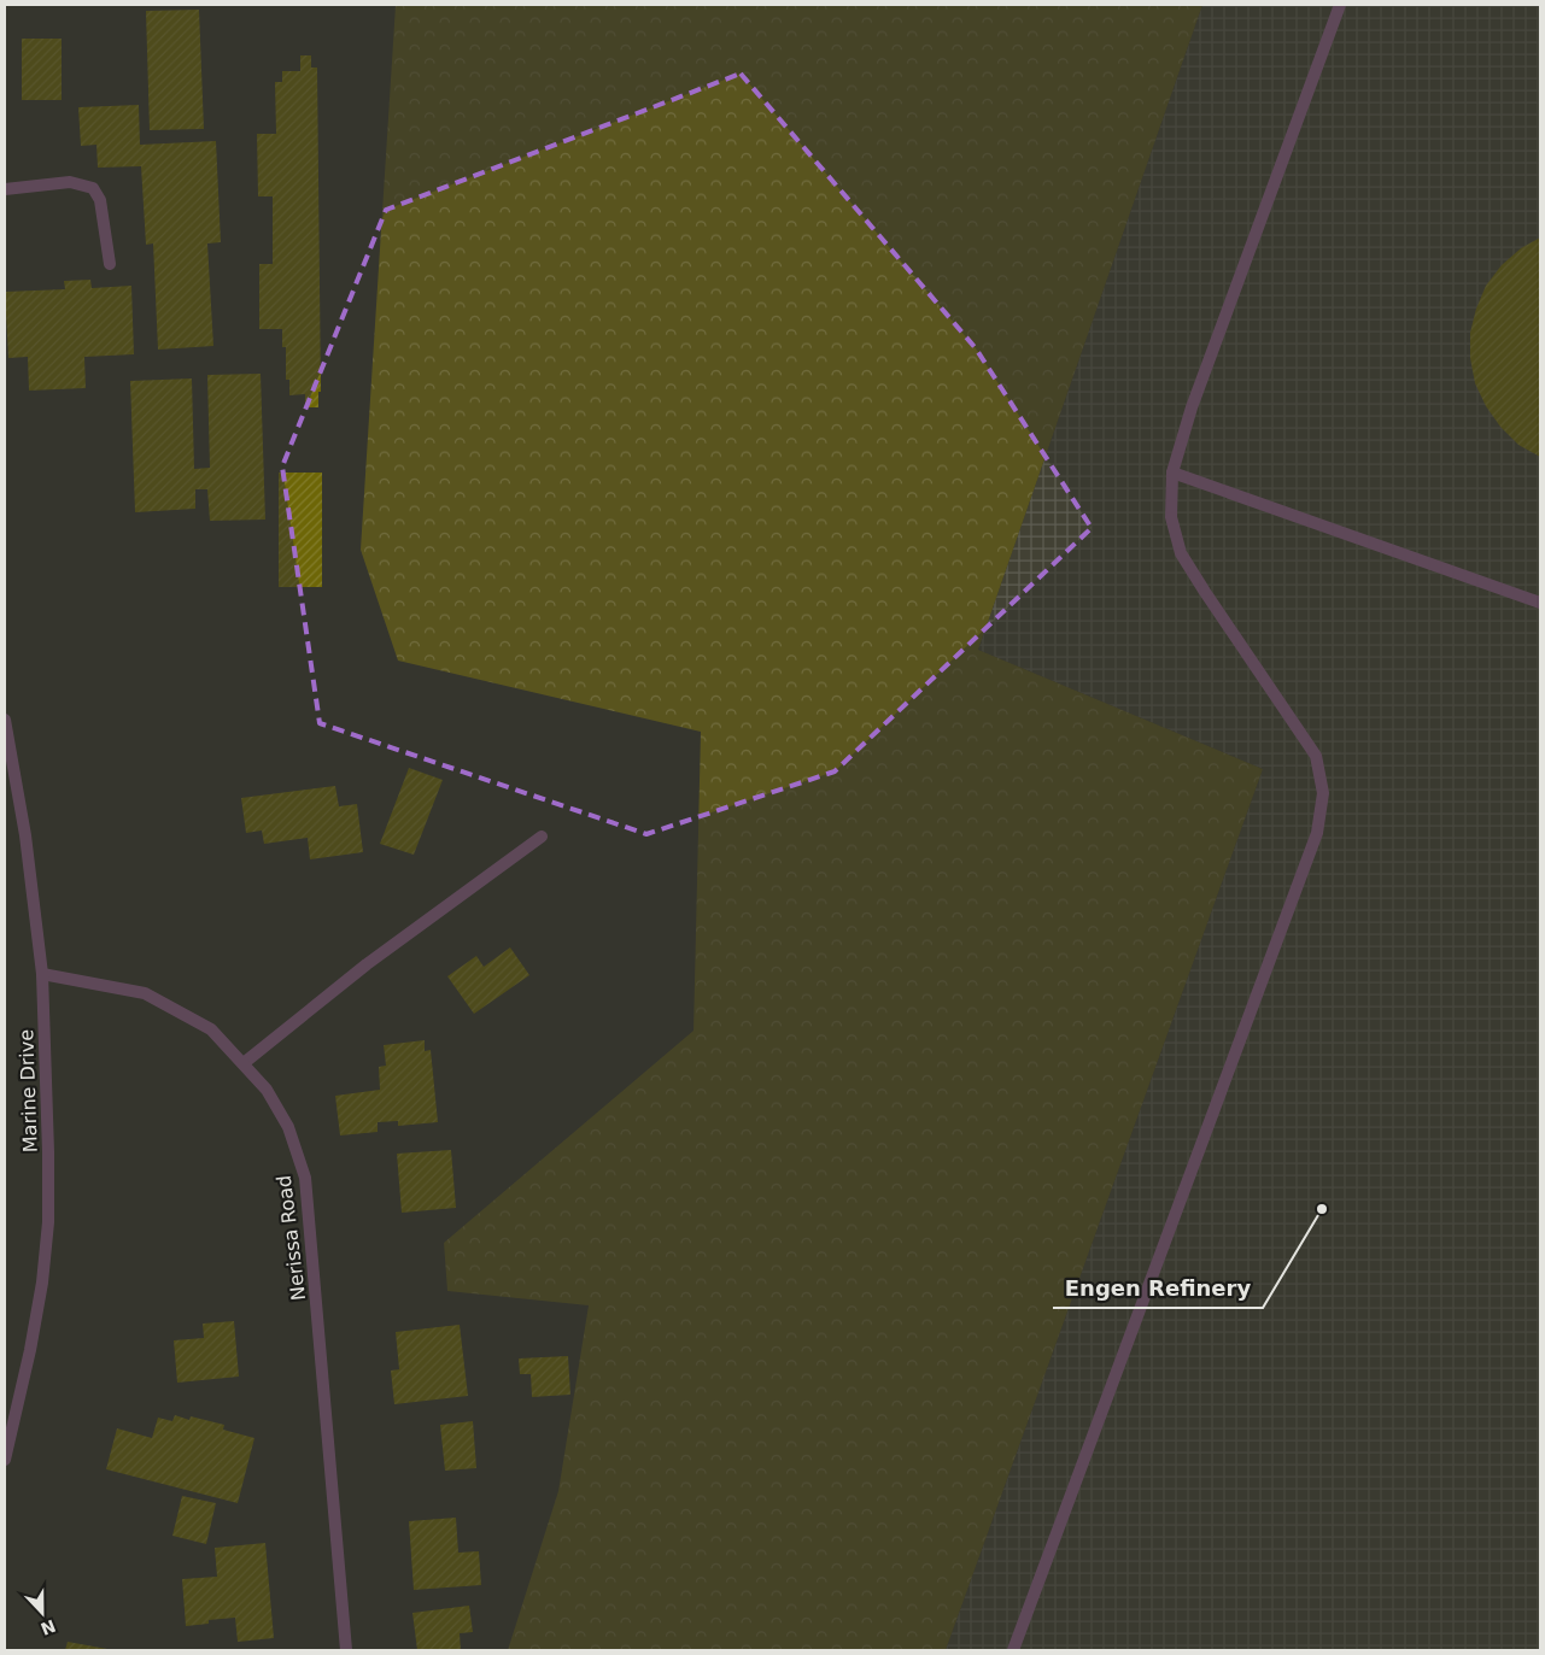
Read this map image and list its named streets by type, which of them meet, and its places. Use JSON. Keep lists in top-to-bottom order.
{
  "streets": {
    "street": ["Marine Drive", "Nerissa Road"]
  },
  "crossings": [
    ["Marine Drive", "Nerissa Road"]
  ],
  "places": ["Engen Refinery"],
  "north": "bottom"
}
